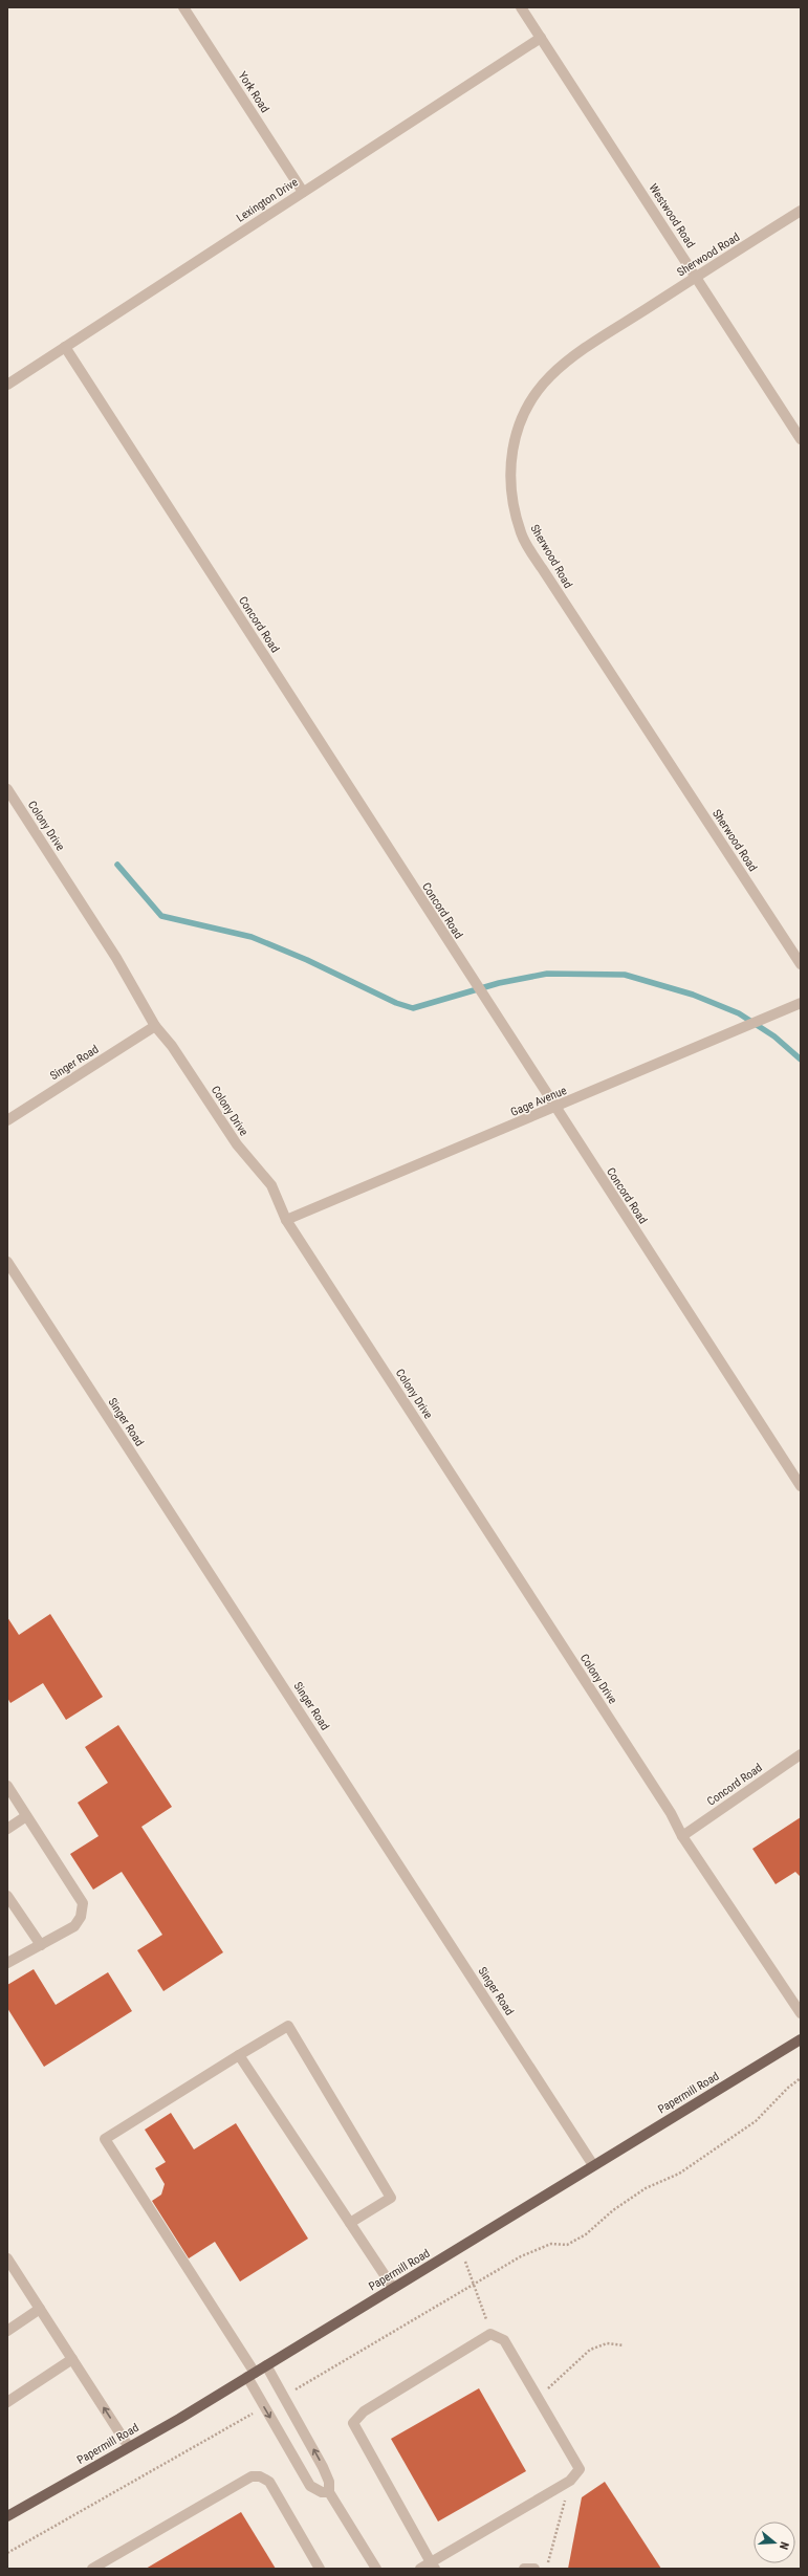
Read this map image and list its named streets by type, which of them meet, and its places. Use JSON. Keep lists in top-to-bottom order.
{
  "streets": {
    "main road": ["Papermill Road"],
    "street": [
      "York Road",
      "Lexington Drive",
      "Westwood Road",
      "Sherwood Road",
      "Concord Road",
      "Colony Drive",
      "Singer Road",
      "Gage Avenue"
    ]
  },
  "crossings": [
    ["York Road", "Lexington Drive"],
    ["Lexington Drive", "Westwood Road"],
    ["Lexington Drive", "Concord Road"],
    ["Westwood Road", "Sherwood Road"],
    ["Concord Road", "Colony Drive"],
    ["Concord Road", "Gage Avenue"],
    ["Colony Drive", "Singer Road"],
    ["Colony Drive", "Gage Avenue"],
    ["Singer Road", "Papermill Road"]
  ],
  "north": "right"
}
